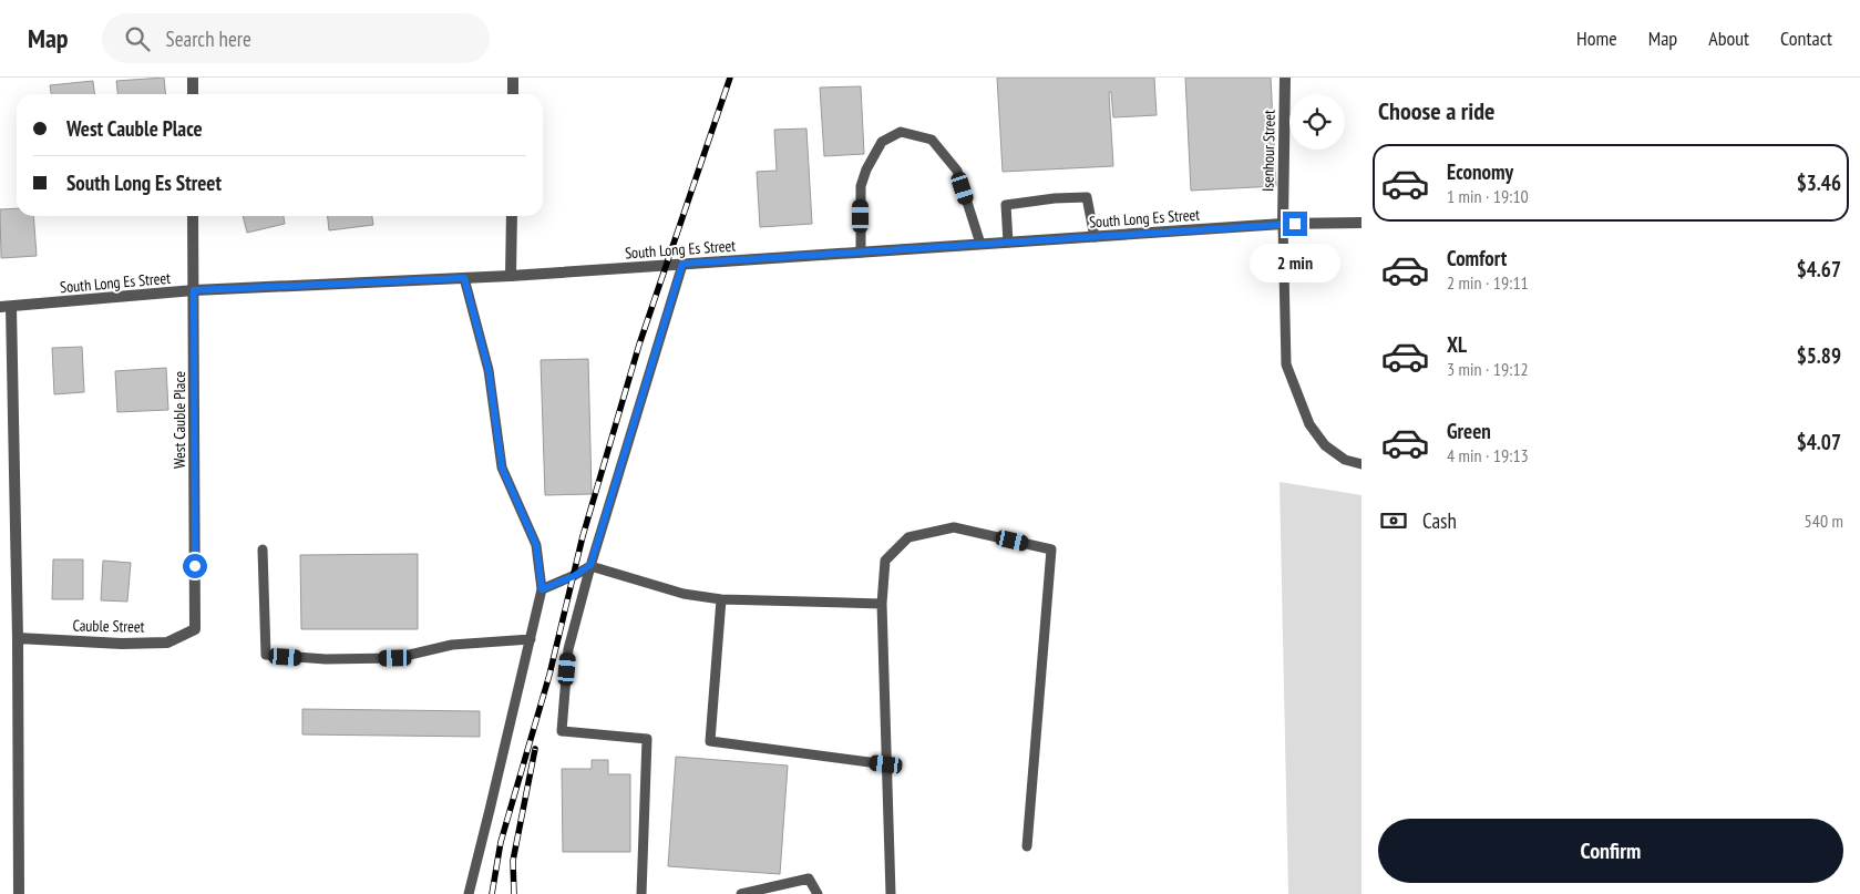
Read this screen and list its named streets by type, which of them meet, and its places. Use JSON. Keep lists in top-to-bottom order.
{
  "streets": {
    "street": [
      "Isenhour Street",
      "South Long Es Street",
      "West Cauble Place",
      "Cauble Street"
    ]
  },
  "crossings": [
    ["Isenhour Street", "South Long Es Street"],
    ["South Long Es Street", "West Cauble Place"],
    ["West Cauble Place", "Cauble Street"]
  ],
  "page": {
    "header": "Map",
    "search": "Search here",
    "nav": [
      "Home",
      "Map",
      "About",
      "Contact"
    ],
    "heading": "Choose a ride",
    "banner": ["West Cauble Place", "South Long Es Street"],
    "list": [
      {
        "name": "Economy",
        "note": "1 min · 19:10",
        "value": "$3.46"
      },
      {
        "name": "Comfort",
        "note": "2 min · 19:11",
        "value": "$4.67"
      },
      {
        "name": "XL",
        "note": "3 min · 19:12",
        "value": "$5.89"
      },
      {
        "name": "Green",
        "note": "4 min · 19:13",
        "value": "$4.07"
      }
    ],
    "bubble": "2 min",
    "pay": ["Cash", "540 m"],
    "buttons": "Confirm"
  }
}
